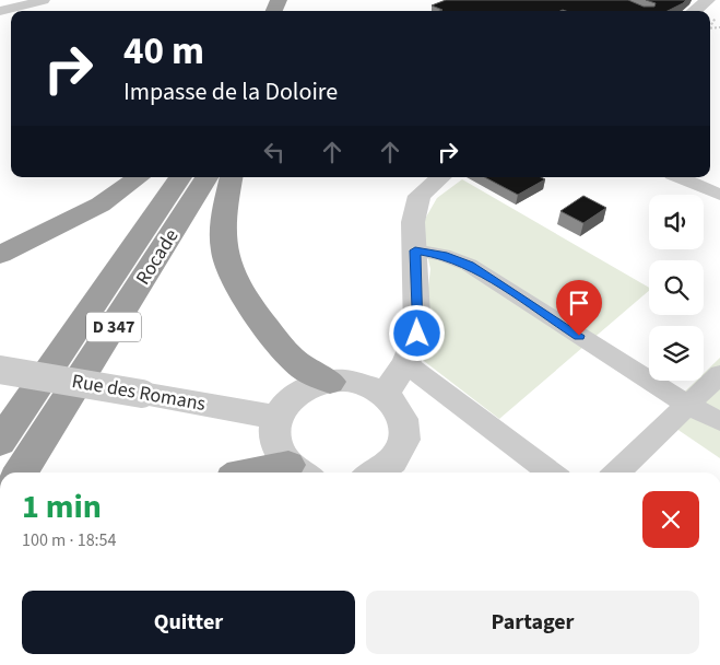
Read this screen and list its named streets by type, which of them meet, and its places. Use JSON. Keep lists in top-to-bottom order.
{
  "streets": {
    "highway": ["Rocade", "D 347"],
    "street": ["Rue des Romans"]
  },
  "page": {
    "turn": ["40 m", "Impasse de la Doloire"],
    "heading": ["1 min", "100 m · 18:54"],
    "buttons": ["Quitter", "Partager"]
  }
}
